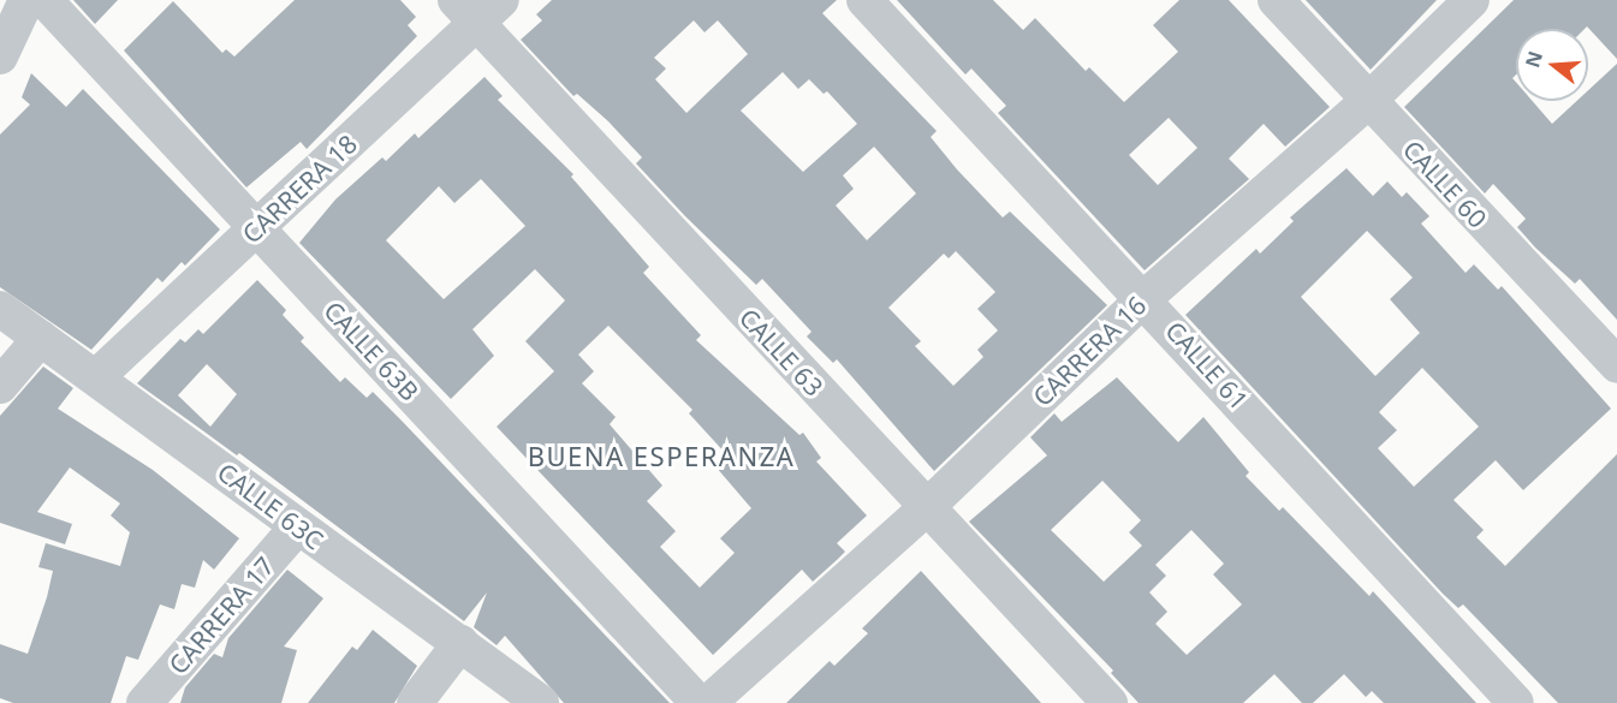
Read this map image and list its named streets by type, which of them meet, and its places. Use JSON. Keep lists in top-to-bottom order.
{
  "streets": {
    "street": [
      "CALLE 60",
      "CARRERA 18",
      "CALLE 63B",
      "CARRERA 16",
      "CALLE 63",
      "CALLE 61",
      "CALLE 63C",
      "CARRERA 17"
    ]
  },
  "crossings": [
    ["CALLE 60", "CARRERA 16"],
    ["CARRERA 18", "CALLE 63B"],
    ["CARRERA 18", "CALLE 63"],
    ["CARRERA 18", "CALLE 63C"],
    ["CARRERA 16", "CALLE 63"],
    ["CARRERA 16", "CALLE 61"],
    ["CALLE 63C", "CARRERA 17"]
  ],
  "districts": ["BUENA ESPERANZA"],
  "north": "left"
}
